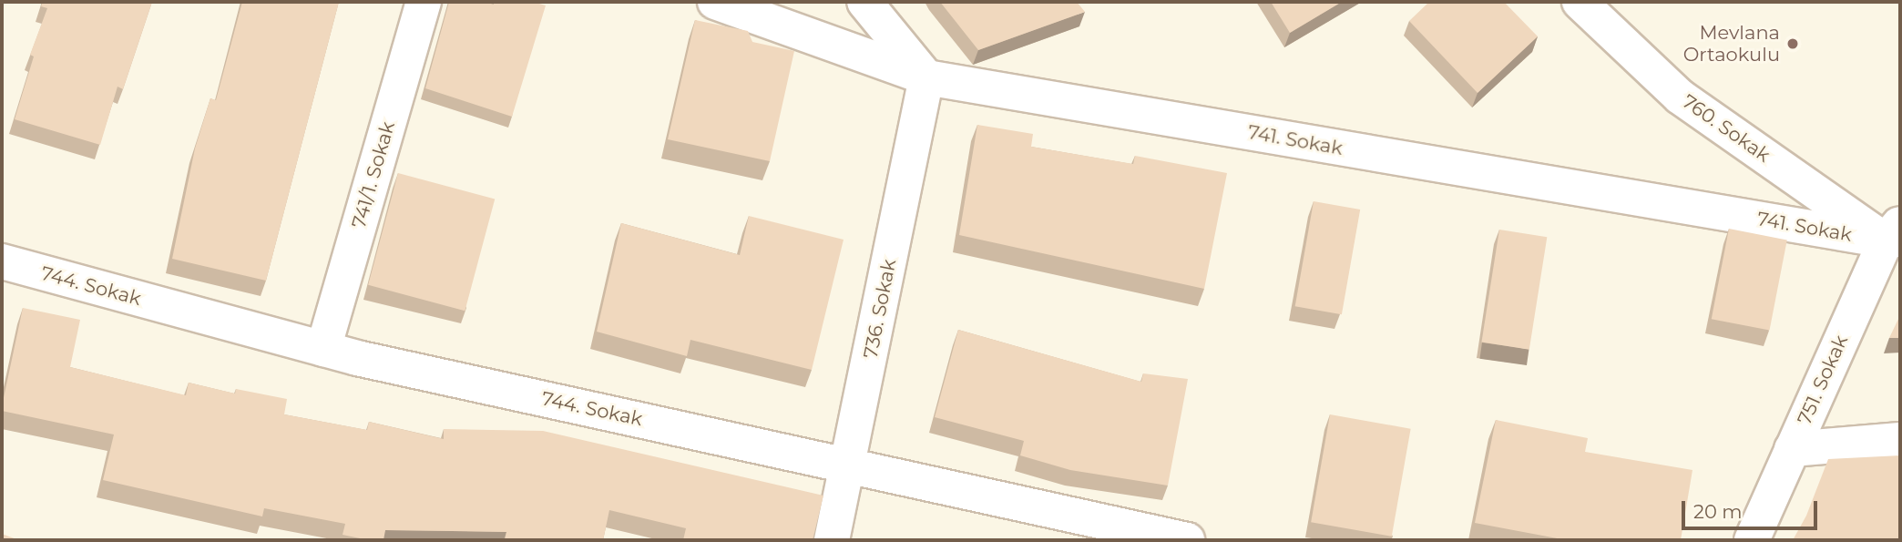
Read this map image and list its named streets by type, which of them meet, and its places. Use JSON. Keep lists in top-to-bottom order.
{
  "streets": {
    "street": [
      "760. Sokak",
      "741. Sokak",
      "741/1. Sokak",
      "744. Sokak",
      "736. Sokak",
      "751. Sokak"
    ]
  },
  "crossings": [
    ["760. Sokak", "741. Sokak"],
    ["760. Sokak", "751. Sokak"],
    ["741. Sokak", "736. Sokak"],
    ["741. Sokak", "751. Sokak"],
    ["741/1. Sokak", "744. Sokak"],
    ["744. Sokak", "736. Sokak"]
  ],
  "places": ["Mevlana Ortaokulu"],
  "scale_bar": "20 m"
}
